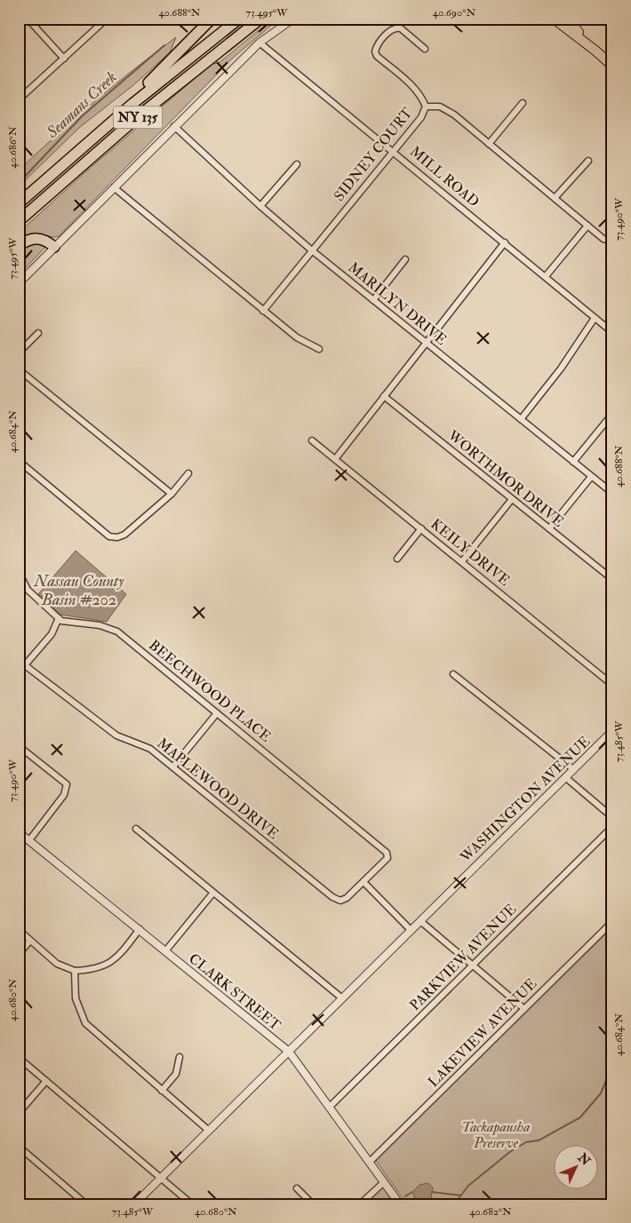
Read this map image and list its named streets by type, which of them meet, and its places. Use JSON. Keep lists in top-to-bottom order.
{
  "streets": {
    "highway": ["NY 135"],
    "street": [
      "SIDNEY COURT",
      "MILL ROAD",
      "MARILYN DRIVE",
      "WORTHMOR DRIVE",
      "KEILY DRIVE",
      "BEECHWOOD PLACE",
      "MAPLEWOOD DRIVE",
      "WASHINGTON AVENUE",
      "PARKVIEW AVENUE",
      "CLARK STREET",
      "LAKEVIEW AVENUE"
    ]
  },
  "crossings": [
    ["SIDNEY COURT", "MILL ROAD"],
    ["SIDNEY COURT", "MARILYN DRIVE"],
    ["BEECHWOOD PLACE", "MAPLEWOOD DRIVE"],
    ["WASHINGTON AVENUE", "CLARK STREET"],
    ["PARKVIEW AVENUE", "CLARK STREET"],
    ["CLARK STREET", "LAKEVIEW AVENUE"]
  ],
  "water": ["Seamans Creek", "Nassau County Basin #202"],
  "parks": ["Tackapausha Preserve"],
  "north": "top right",
  "coordinates": [
    "40.688°N",
    "73.495°W",
    "40.690°N",
    "40.686°N",
    "73.490°W",
    "40.684°N",
    "73.485°W",
    "40.680°N",
    "40.682°N"
  ]
}
